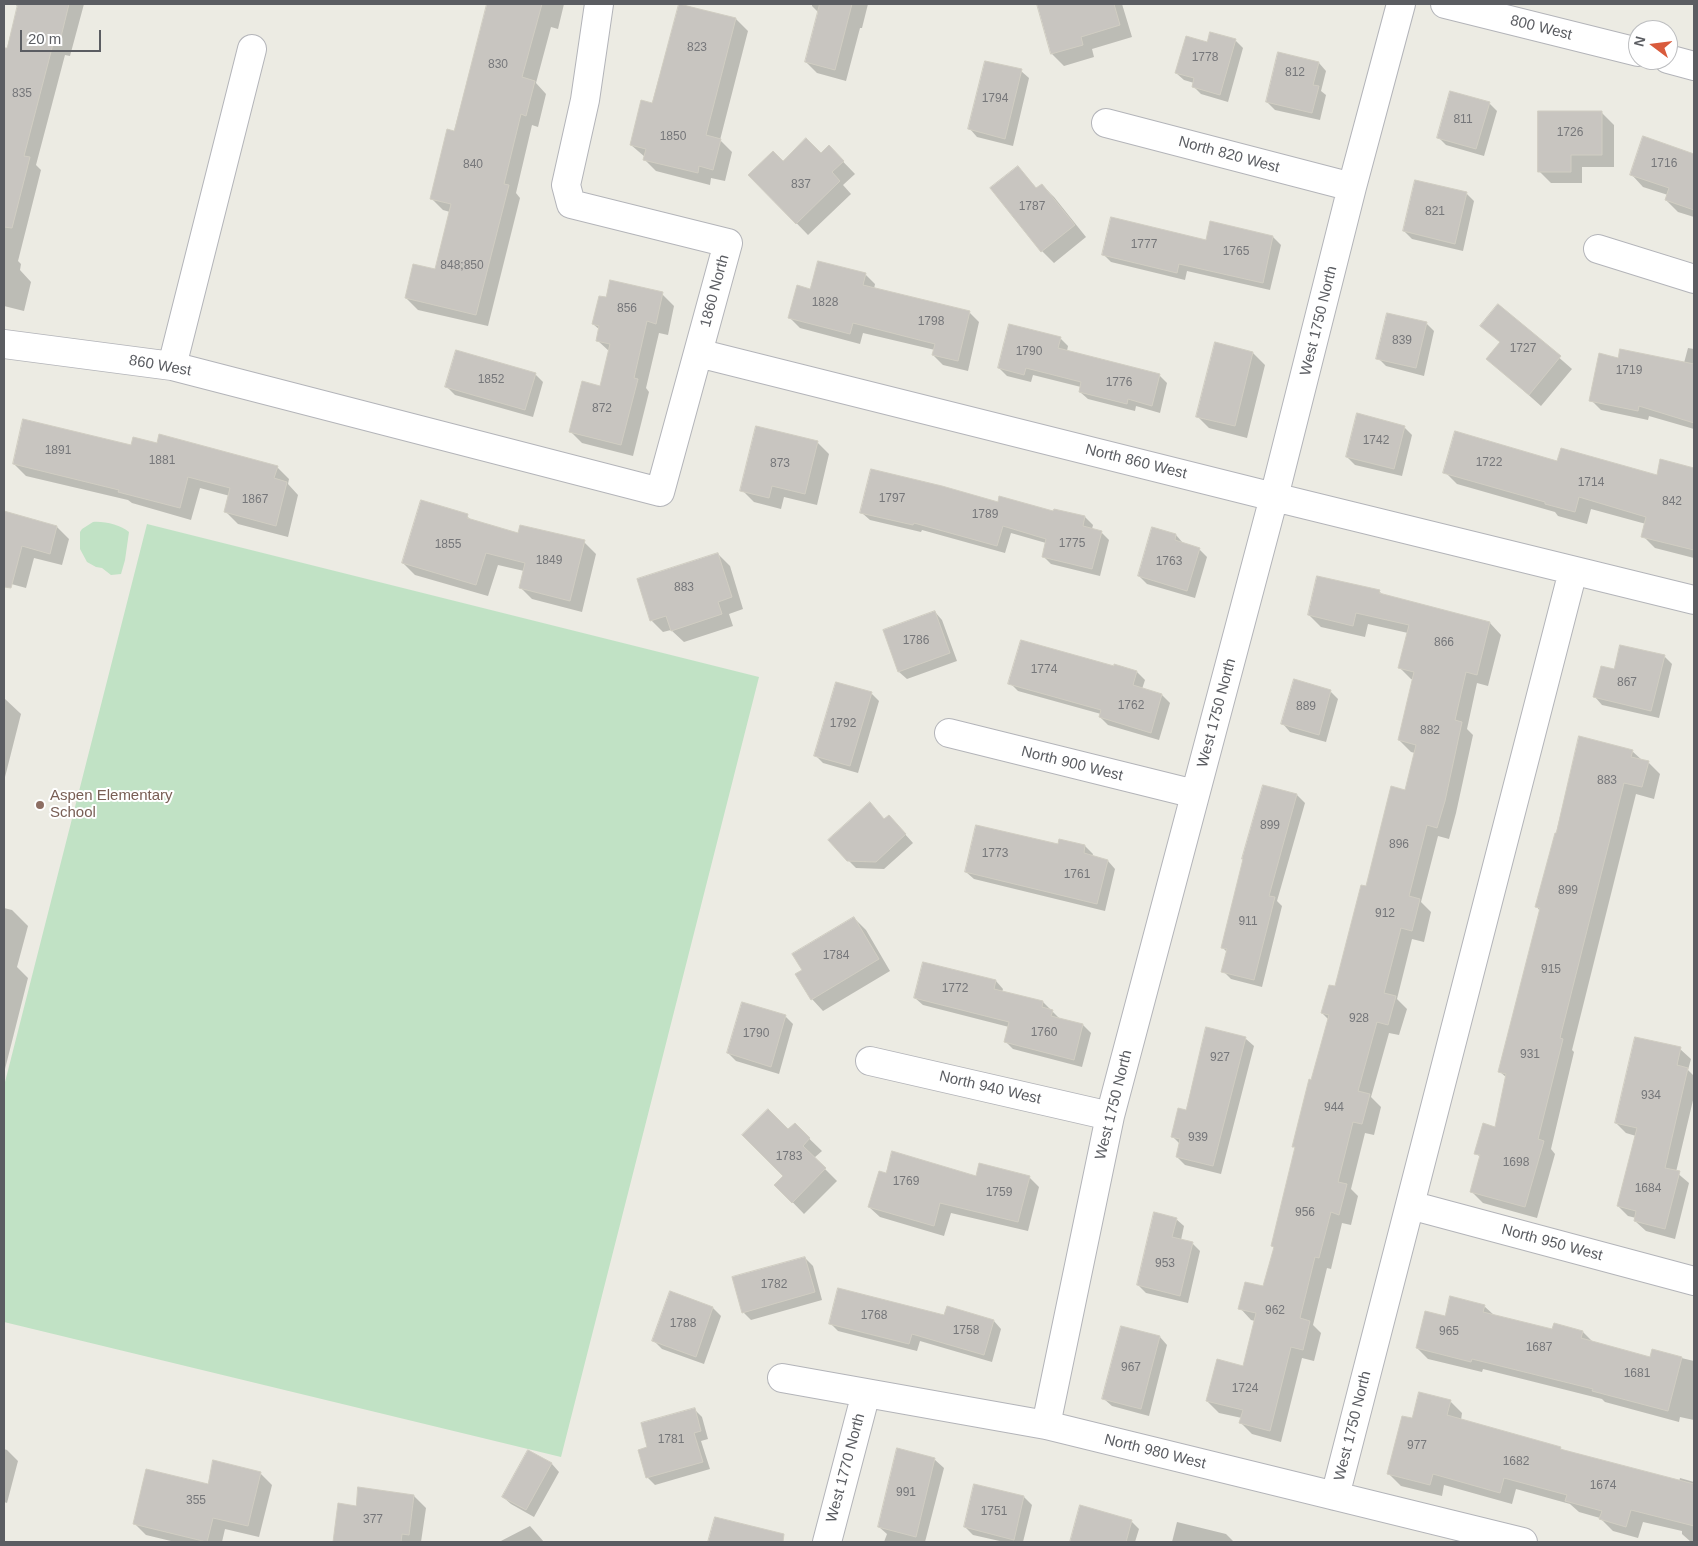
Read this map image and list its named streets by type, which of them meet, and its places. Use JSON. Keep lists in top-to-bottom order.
{
  "streets": {
    "street": [
      "800 West",
      "North 820 West",
      "1860 North",
      "West 1750 North",
      "860 West",
      "North 860 West",
      "North 900 West",
      "North 940 West",
      "North 950 West",
      "North 980 West",
      "West 1770 North"
    ]
  },
  "crossings": [
    ["North 820 West", "West 1750 North"],
    ["1860 North", "860 West"],
    ["1860 North", "North 860 West"],
    ["West 1750 North", "North 860 West"],
    ["West 1750 North", "North 900 West"],
    ["West 1750 North", "North 940 West"],
    ["West 1750 North", "North 950 West"],
    ["West 1750 North", "North 980 West"],
    ["North 980 West", "West 1770 North"]
  ],
  "places": ["Aspen Elementary School"],
  "house_numbers": [
    "823",
    "1778",
    "830",
    "812",
    "835",
    "1794",
    "811",
    "1726",
    "1850",
    "1716",
    "840",
    "837",
    "1787",
    "821",
    "1777",
    "1765",
    "848;850",
    "1828",
    "856",
    "1798",
    "839",
    "1727",
    "1790",
    "1719",
    "1852",
    "1776",
    "872",
    "1742",
    "1891",
    "1881",
    "1722",
    "873",
    "1714",
    "1797",
    "1867",
    "842",
    "1789",
    "1775",
    "1855",
    "1849",
    "1763",
    "883",
    "1786",
    "866",
    "1774",
    "867",
    "1762",
    "889",
    "1792",
    "882",
    "883",
    "899",
    "896",
    "1773",
    "1761",
    "899",
    "912",
    "911",
    "1784",
    "915",
    "1772",
    "928",
    "1760",
    "1790",
    "931",
    "927",
    "934",
    "944",
    "939",
    "1783",
    "1698",
    "1769",
    "1684",
    "1759",
    "956",
    "953",
    "1782",
    "962",
    "1768",
    "1788",
    "1758",
    "965",
    "1687",
    "967",
    "1681",
    "1724",
    "1781",
    "977",
    "1682",
    "1674",
    "991",
    "355",
    "1751",
    "377"
  ],
  "scale_bar": "20 m",
  "north": "left"
}
